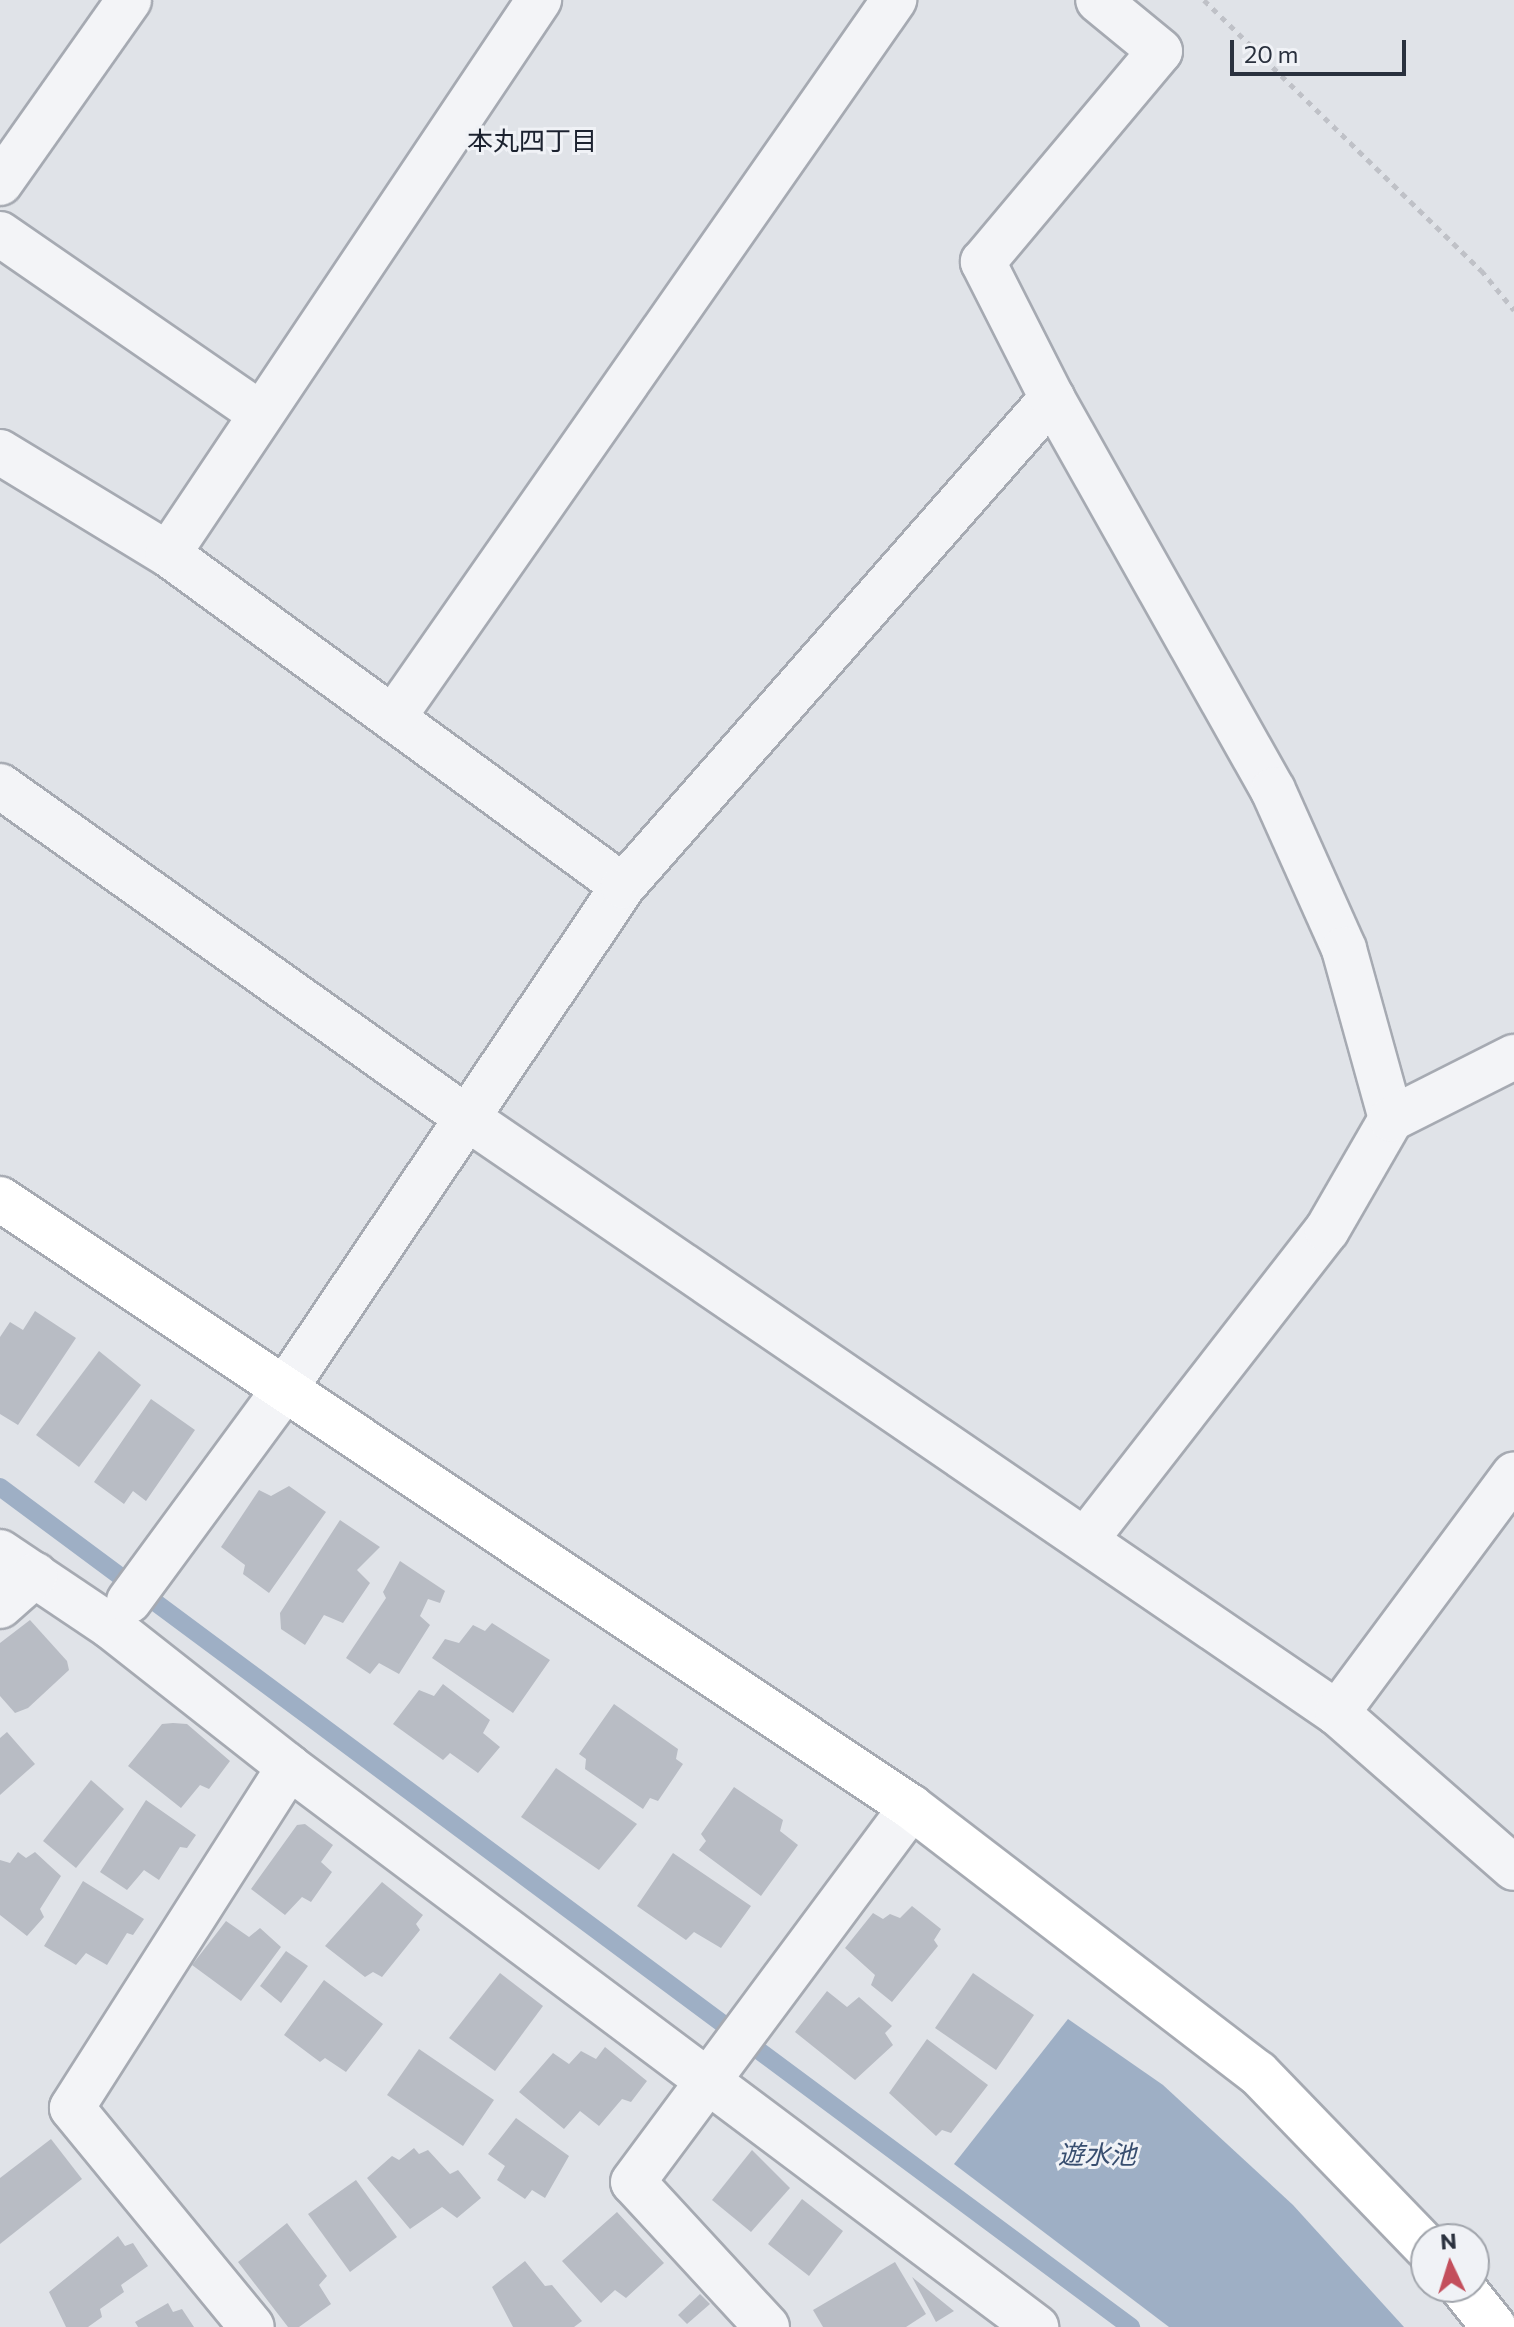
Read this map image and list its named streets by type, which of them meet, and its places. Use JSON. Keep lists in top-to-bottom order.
{
  "districts": ["本丸四丁目"],
  "water": ["遊水池"],
  "scale_bar": "20 m",
  "north": "top"
}
